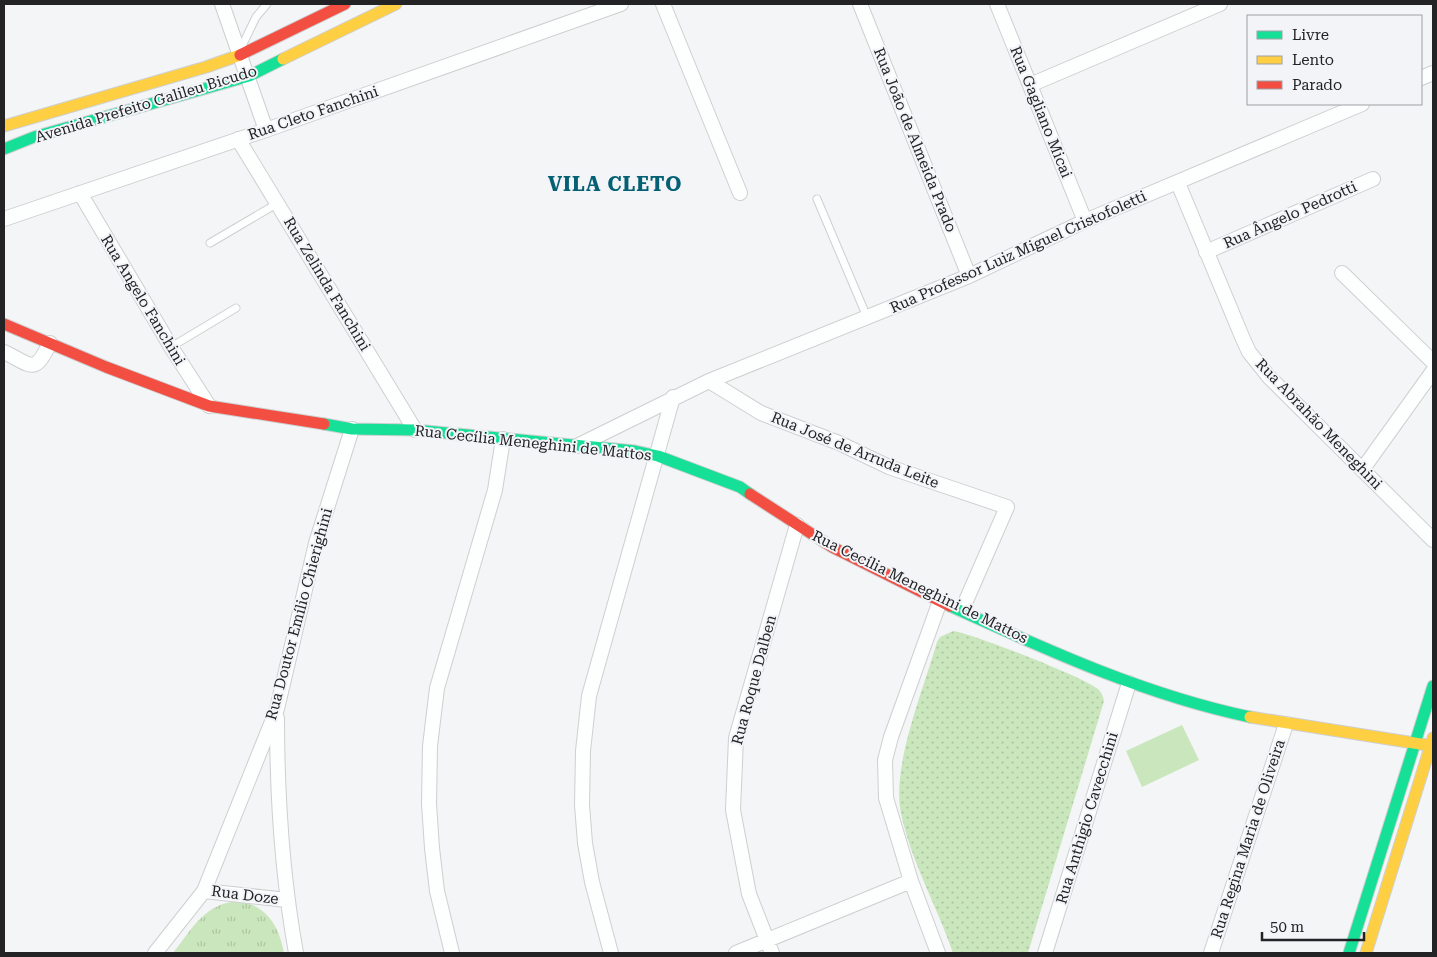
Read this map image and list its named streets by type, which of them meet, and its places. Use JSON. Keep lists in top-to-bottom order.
{
  "streets": {
    "street": [
      "Avenida Prefeito Galileu Bicudo",
      "Rua Gagliano Micai",
      "Rua Cleto Fanchini",
      "Rua João de Almeida Prado",
      "Rua Ângelo Pedrotti",
      "Rua Professor Luiz Miguel Cristofoletti",
      "Rua Zelinda Fanchini",
      "Rua Angelo Fanchini",
      "Rua Abrahão Meneghini",
      "Rua Cecília Meneghini de Mattos",
      "Rua José de Arruda Leite",
      "Rua Doutor Emílio Chierighini",
      "Rua Roque Dalben",
      "Rua Anthigio Cavecchini",
      "Rua Regina Maria de Oliveira",
      "Rua Doze"
    ]
  },
  "crossings": [
    ["Rua Gagliano Micai", "Rua Professor Luiz Miguel Cristofoletti"],
    ["Rua Cleto Fanchini", "Rua Zelinda Fanchini"],
    ["Rua Cleto Fanchini", "Rua Angelo Fanchini"],
    ["Rua João de Almeida Prado", "Rua Professor Luiz Miguel Cristofoletti"],
    ["Rua Ângelo Pedrotti", "Rua Abrahão Meneghini"],
    ["Rua Professor Luiz Miguel Cristofoletti", "Rua Abrahão Meneghini"],
    ["Rua Professor Luiz Miguel Cristofoletti", "Rua Cecília Meneghini de Mattos"],
    ["Rua Professor Luiz Miguel Cristofoletti", "Rua José de Arruda Leite"],
    ["Rua Zelinda Fanchini", "Rua Cecília Meneghini de Mattos"],
    ["Rua Angelo Fanchini", "Rua Cecília Meneghini de Mattos"],
    ["Rua Cecília Meneghini de Mattos", "Rua José de Arruda Leite"],
    ["Rua Cecília Meneghini de Mattos", "Rua Doutor Emílio Chierighini"],
    ["Rua Cecília Meneghini de Mattos", "Rua Roque Dalben"],
    ["Rua Cecília Meneghini de Mattos", "Rua Anthigio Cavecchini"],
    ["Rua Cecília Meneghini de Mattos", "Rua Regina Maria de Oliveira"],
    ["Rua Doutor Emílio Chierighini", "Rua Doze"]
  ],
  "districts": ["VILA CLETO"],
  "legend": ["Livre", "Lento", "Parado"],
  "scale_bar": "50 m"
}
